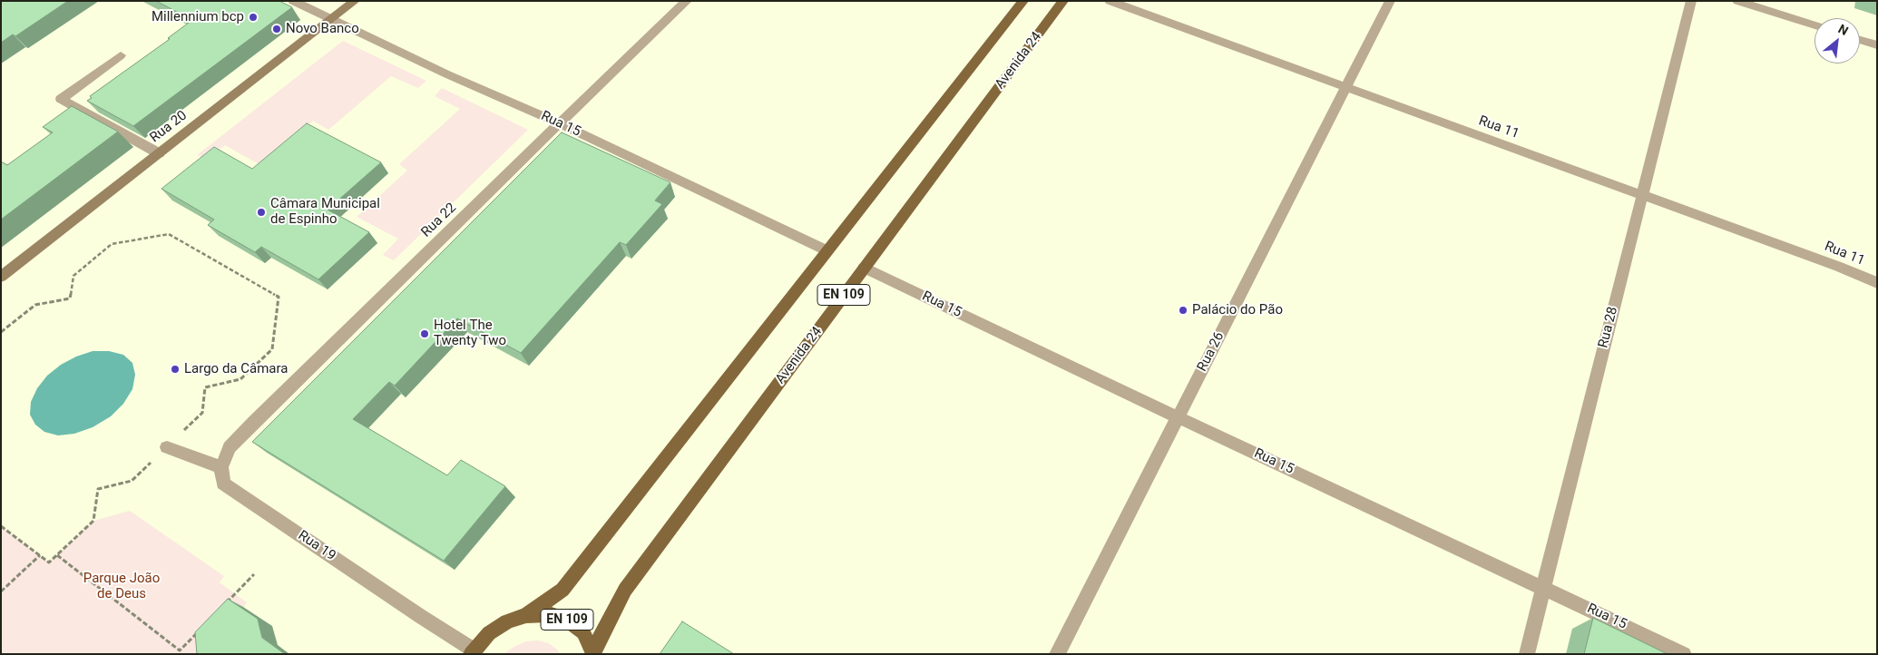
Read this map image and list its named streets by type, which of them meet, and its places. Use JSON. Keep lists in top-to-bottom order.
{
  "streets": {
    "main road": ["Avenida 24", "Rua 20", "EN 109"],
    "street": [
      "Rua 15",
      "Rua 11",
      "Rua 22",
      "Rua 28",
      "Rua 26",
      "Rua 19"
    ]
  },
  "crossings": [
    ["Avenida 24", "Rua 15"],
    ["Avenida 24", "Rua 19"],
    ["Rua 15", "Rua 20"],
    ["Rua 15", "Rua 22"],
    ["Rua 15", "Rua 28"],
    ["Rua 15", "Rua 26"],
    ["Rua 11", "Rua 28"],
    ["Rua 11", "Rua 26"],
    ["Rua 22", "Rua 19"]
  ],
  "parks": ["Parque João de Deus"],
  "places": [
    "Millennium bcp",
    "Novo Banco",
    "Câmara Municipal de Espinho",
    "Palácio do Pão",
    "Hotel The Twenty Two",
    "Largo da Câmara"
  ],
  "north": "top right"
}
